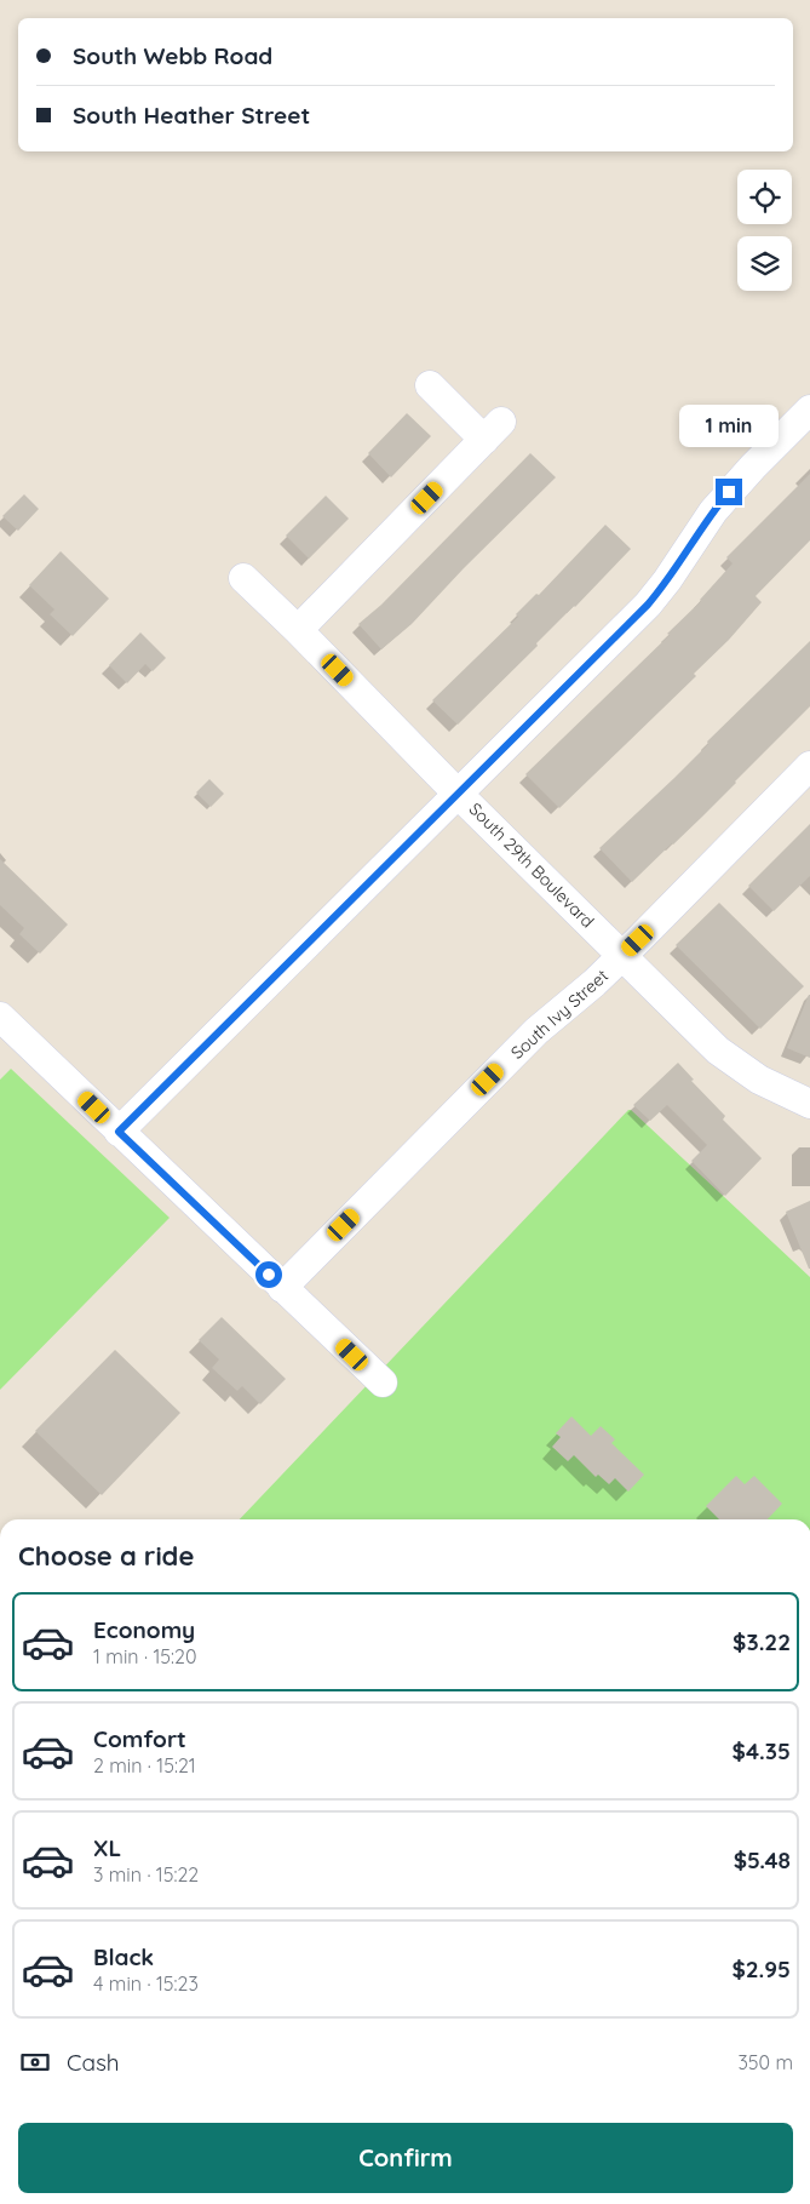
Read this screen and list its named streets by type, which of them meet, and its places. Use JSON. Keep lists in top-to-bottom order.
{
  "streets": {
    "street": ["South 29th Boulevard", "South Ivy Street"]
  },
  "crossings": [
    ["South 29th Boulevard", "South Ivy Street"]
  ],
  "page": {
    "banner": ["South Webb Road", "South Heather Street"],
    "bubble": "1 min",
    "heading": "Choose a ride",
    "list": [
      {
        "name": "Economy",
        "note": "1 min · 15:20",
        "value": "$3.22"
      },
      {
        "name": "Comfort",
        "note": "2 min · 15:21",
        "value": "$4.35"
      },
      {
        "name": "XL",
        "note": "3 min · 15:22",
        "value": "$5.48"
      },
      {
        "name": "Black",
        "note": "4 min · 15:23",
        "value": "$2.95"
      }
    ],
    "pay": ["Cash", "350 m"],
    "buttons": "Confirm"
  }
}
